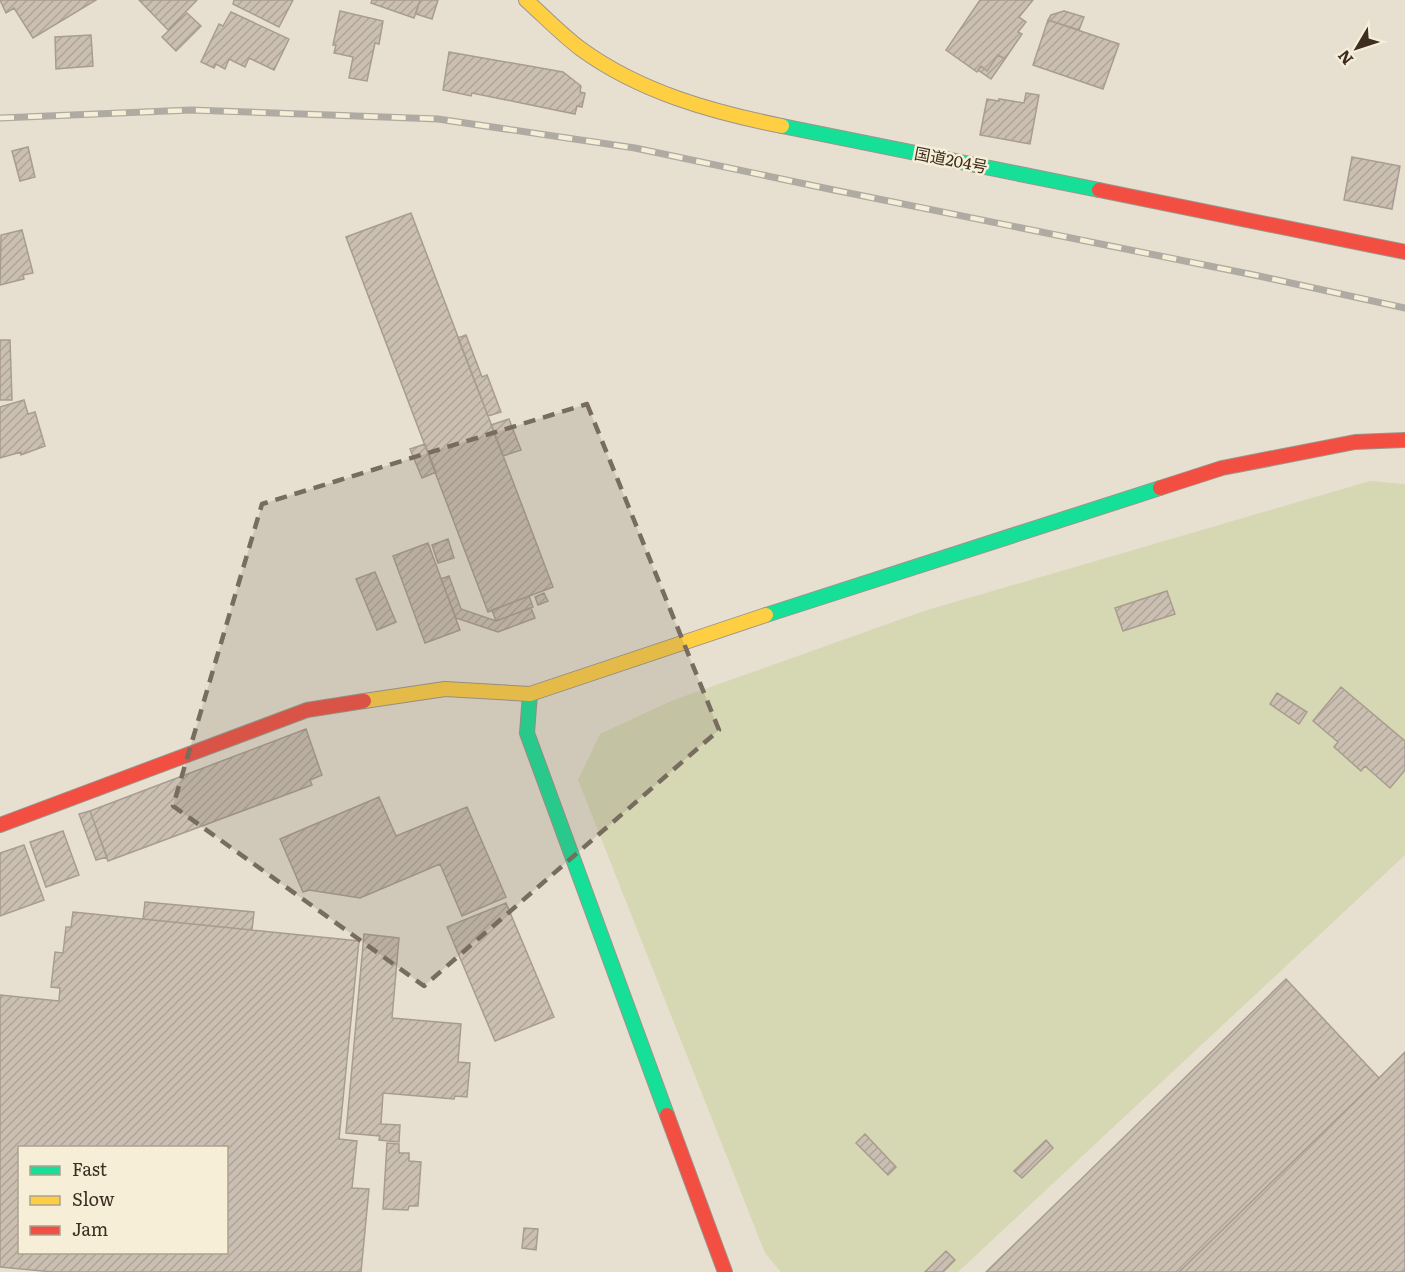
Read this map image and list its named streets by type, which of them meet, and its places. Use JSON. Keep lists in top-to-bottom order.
{
  "streets": {
    "main road": ["国道204号"]
  },
  "legend": ["Fast", "Slow", "Jam"],
  "north": "bottom left"
}
